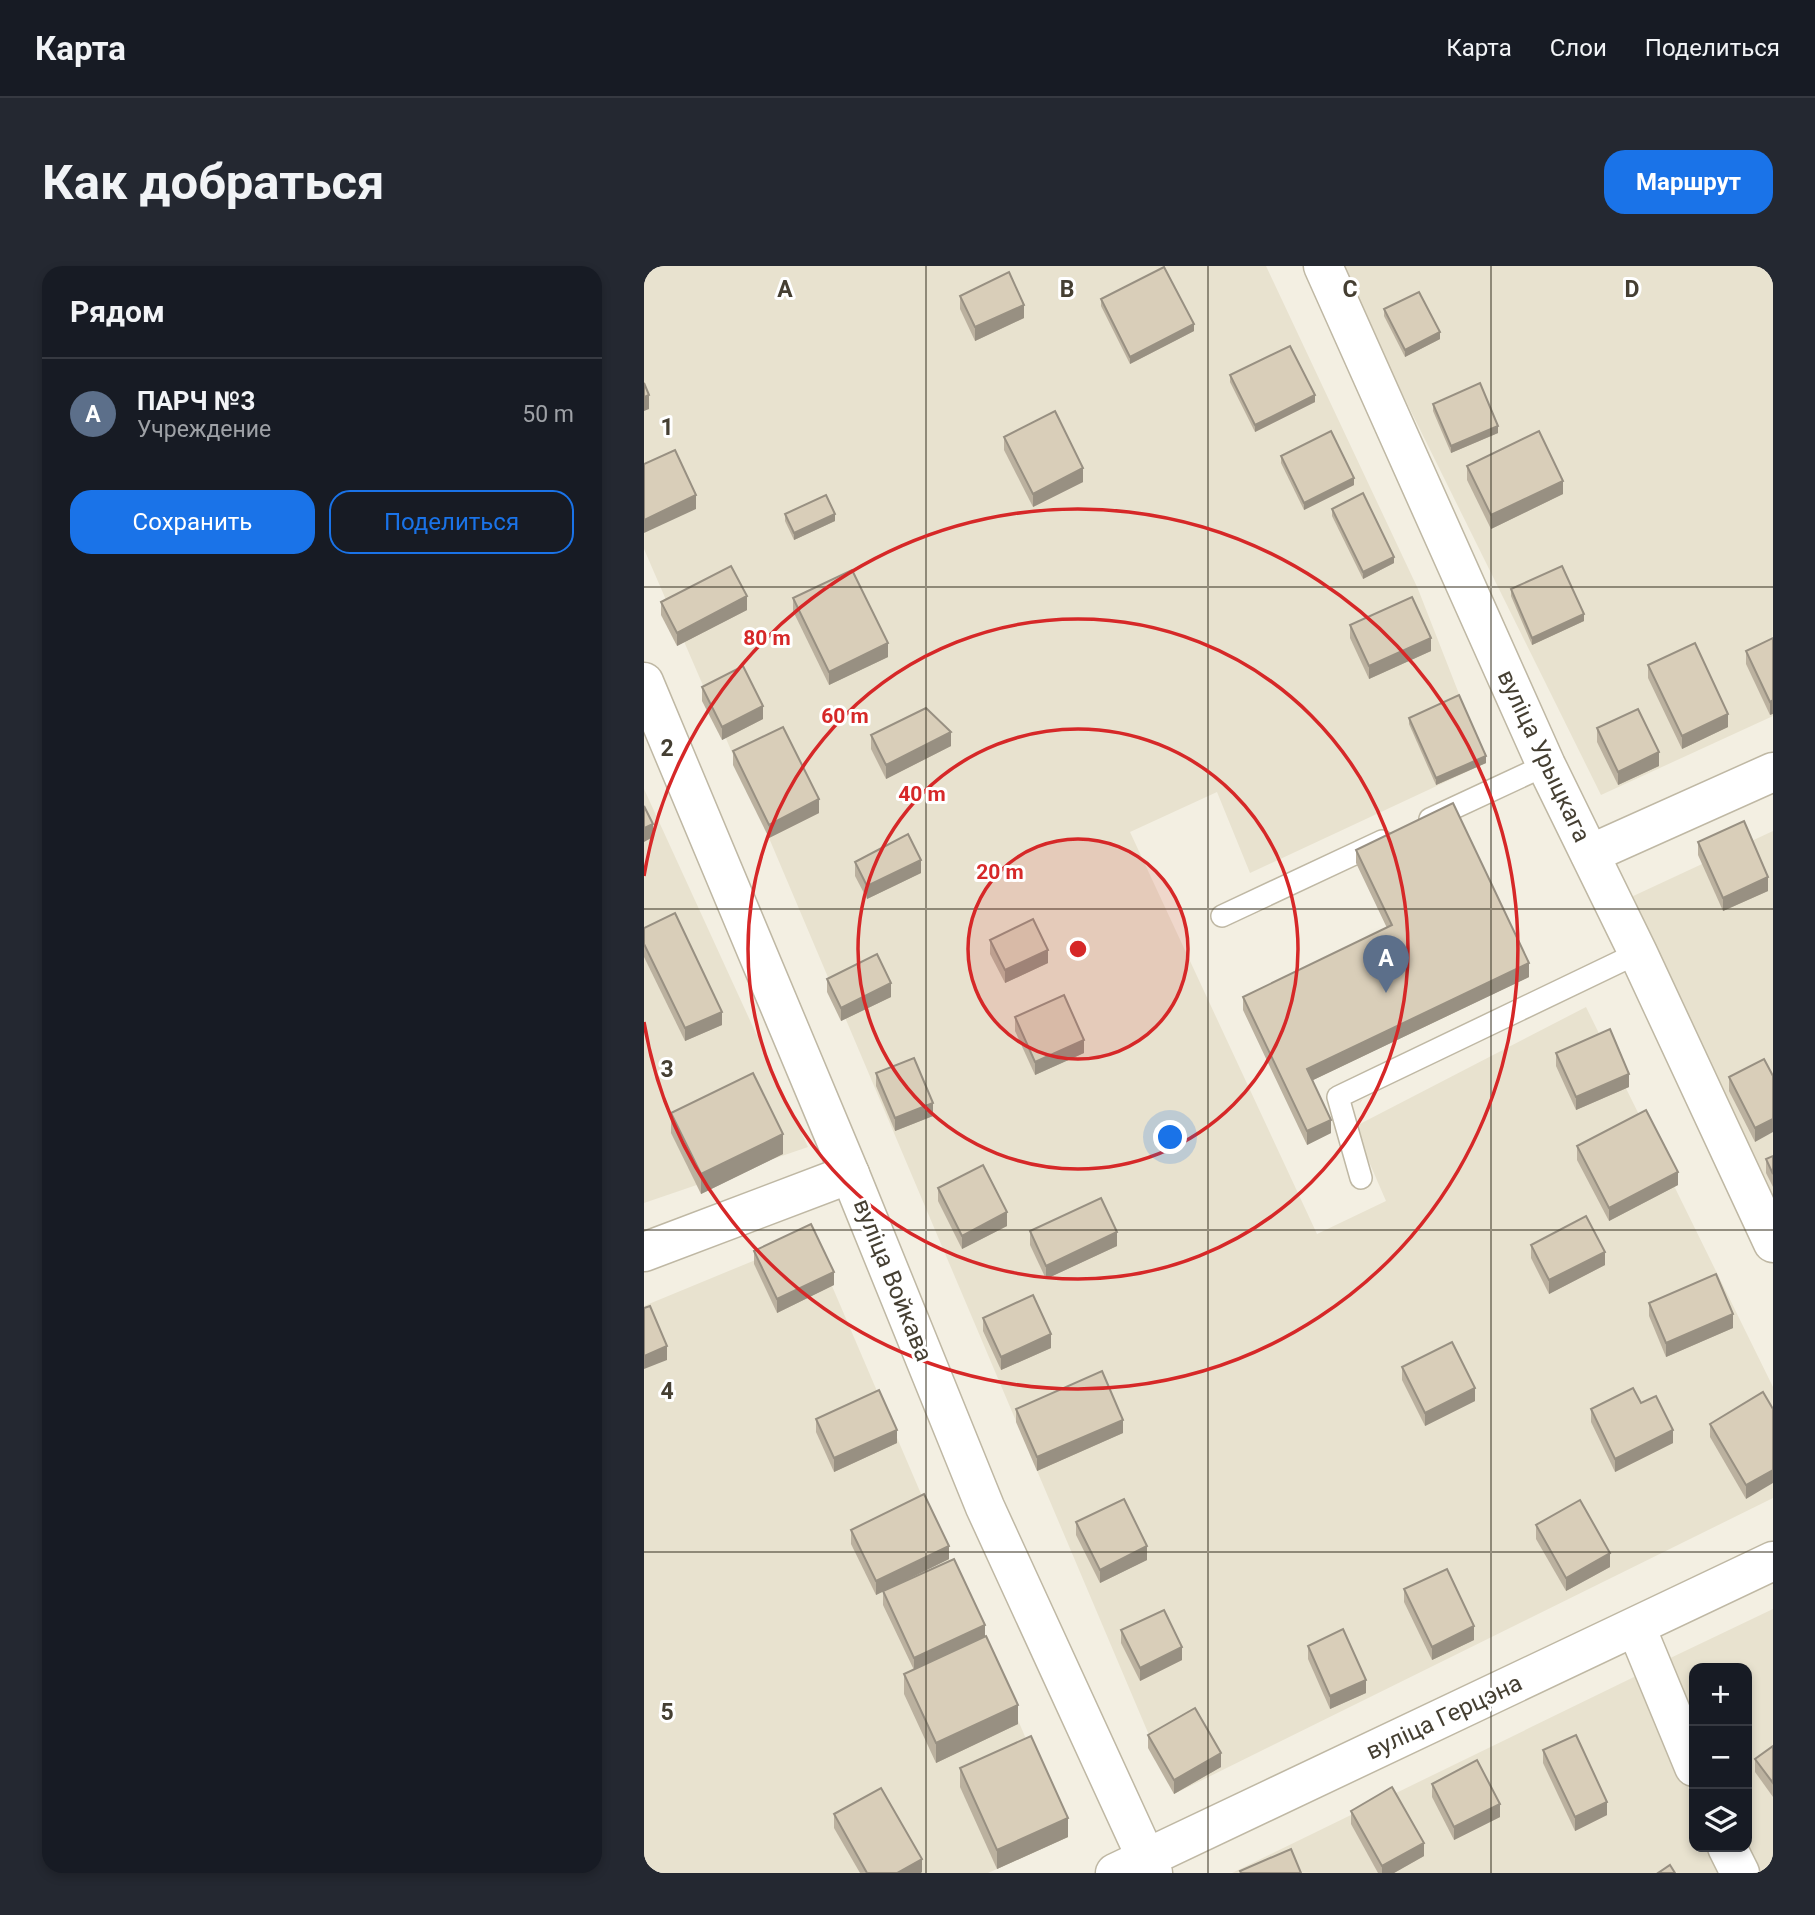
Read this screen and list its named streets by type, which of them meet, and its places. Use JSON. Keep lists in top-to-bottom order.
{
  "streets": {
    "street": ["вуліца Урыцкага", "вуліца Войкава", "вуліца Герцэна"]
  },
  "crossings": [
    ["вуліца Войкава", "вуліца Герцэна"]
  ],
  "page": {
    "header": "Карта",
    "nav": ["Карта", "Слои", "Поделиться"],
    "buttons": [
      "Маршрут",
      ["Сохранить", "Поделиться"]
    ],
    "title": "Как добраться",
    "heading": "Рядом",
    "list": [
      {
        "mark": "A",
        "name": "ПАРЧ №3",
        "note": "Учреждение",
        "value": "50 m"
      }
    ],
    "pins": "A",
    "map_buttons": ["+", "−"]
  },
  "grid": {
    "columns": [
      "A",
      "B",
      "C",
      "D"
    ],
    "rows": [
      "1",
      "2",
      "3",
      "4",
      "5"
    ]
  },
  "rings": [
    "80 m",
    "60 m",
    "40 m",
    "20 m"
  ]
}
